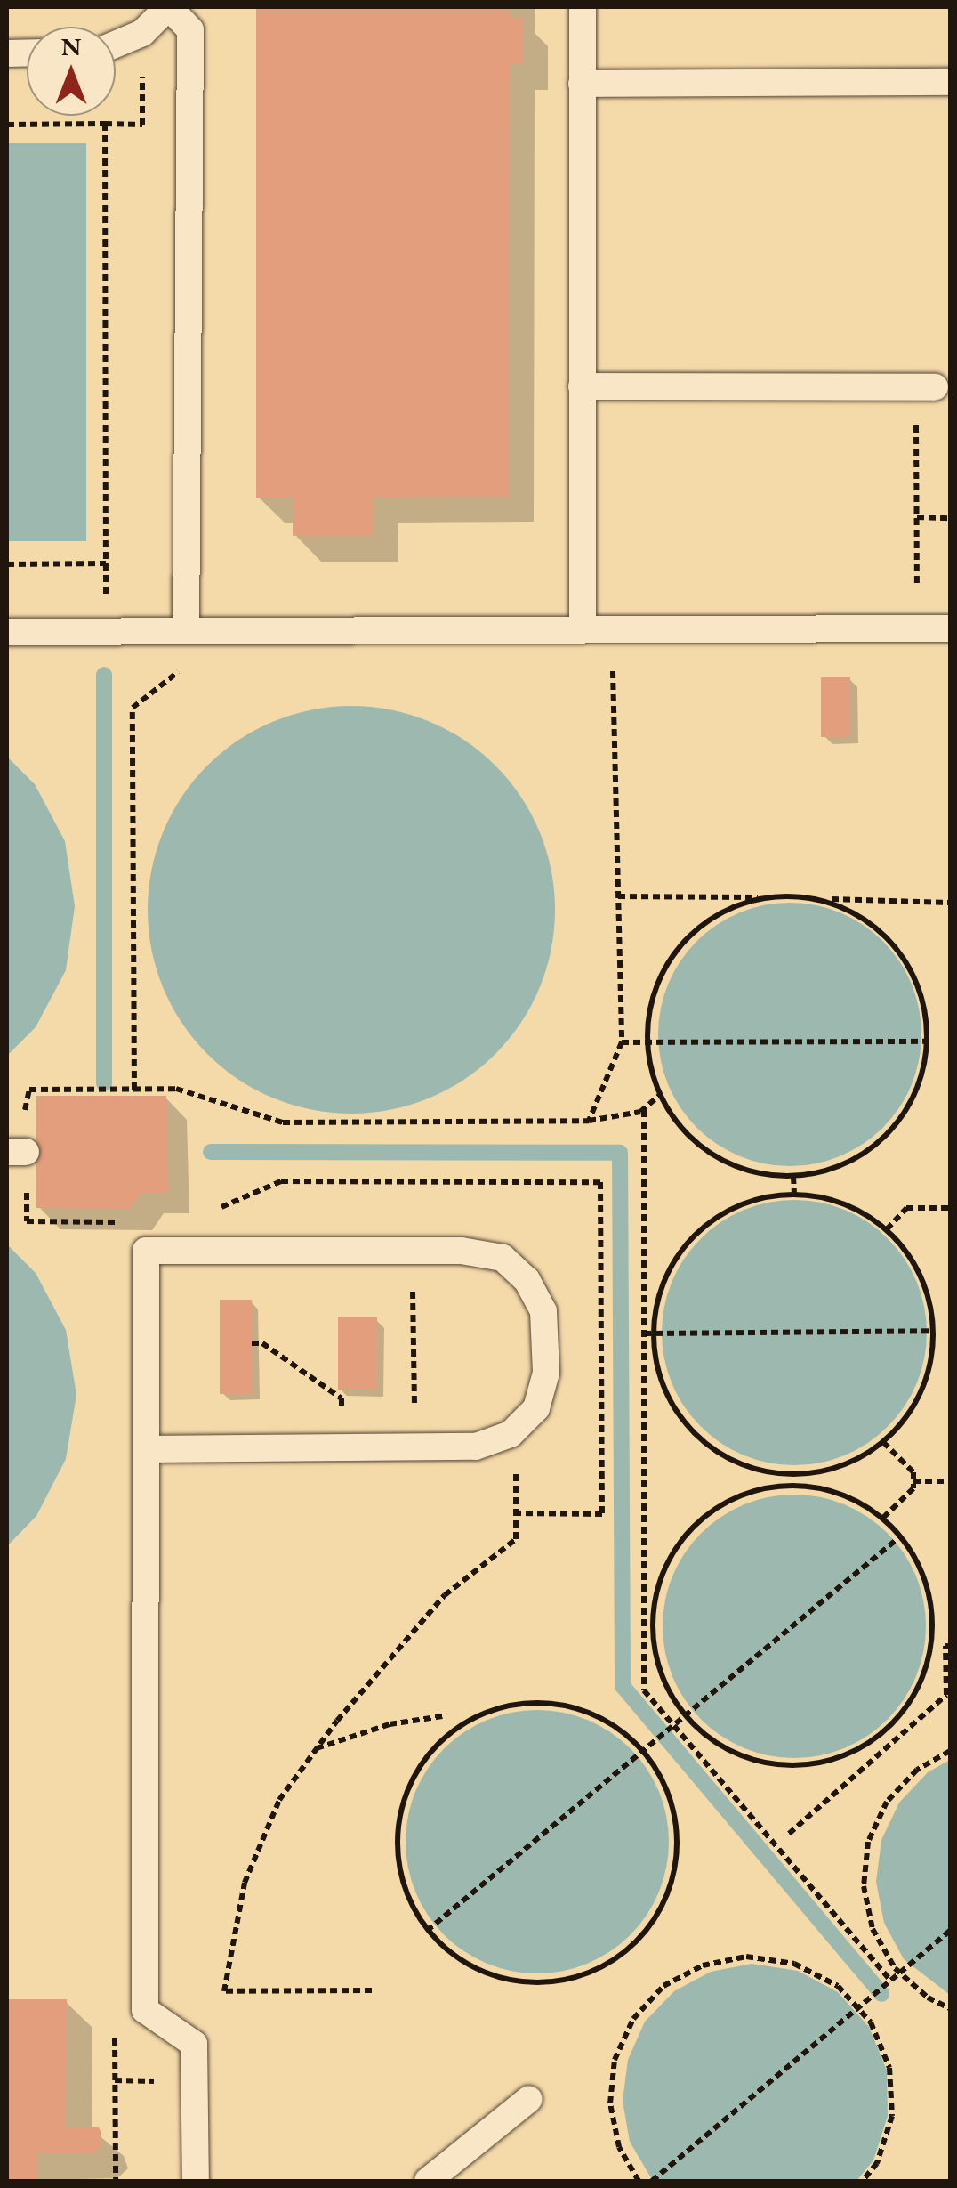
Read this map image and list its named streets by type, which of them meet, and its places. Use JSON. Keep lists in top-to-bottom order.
{
  "north": "top"
}
